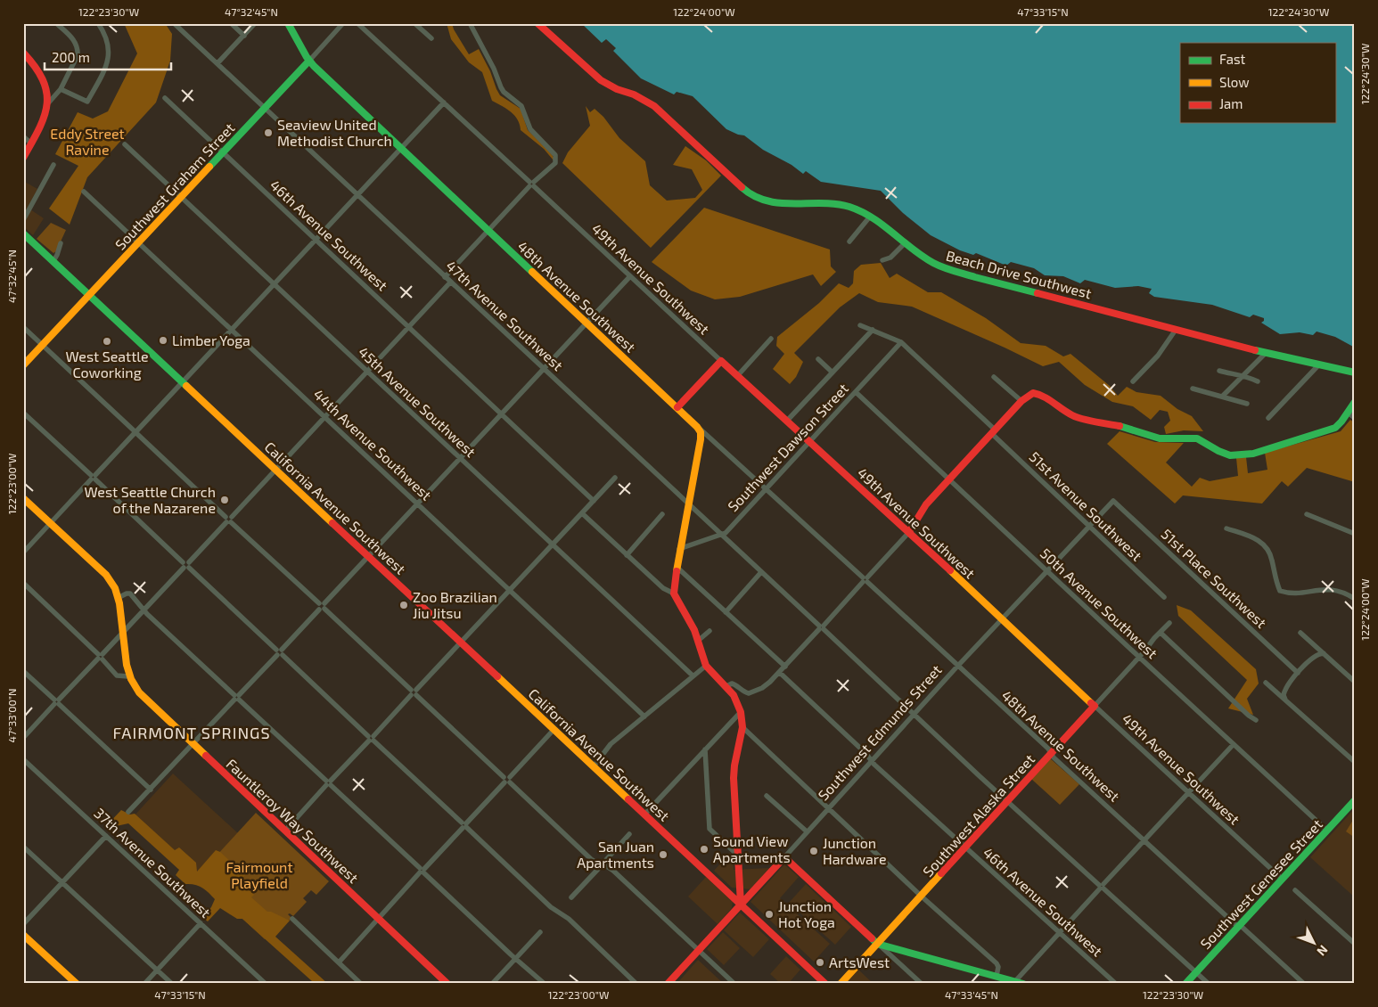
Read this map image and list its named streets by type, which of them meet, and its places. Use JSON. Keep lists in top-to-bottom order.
{
  "streets": {
    "street": [
      "Southwest Graham Street",
      "46th Avenue Southwest",
      "Beach Drive Southwest",
      "49th Avenue Southwest",
      "48th Avenue Southwest",
      "47th Avenue Southwest",
      "45th Avenue Southwest",
      "44th Avenue Southwest",
      "Southwest Dawson Street",
      "51st Avenue Southwest",
      "California Avenue Southwest",
      "51st Place Southwest",
      "50th Avenue Southwest",
      "Southwest Edmunds Street",
      "Southwest Alaska Street",
      "Fauntleroy Way Southwest",
      "37th Avenue Southwest",
      "Southwest Genesee Street"
    ]
  },
  "crossings": [
    ["Southwest Graham Street", "46th Avenue Southwest"],
    ["Southwest Graham Street", "48th Avenue Southwest"],
    ["Southwest Graham Street", "47th Avenue Southwest"],
    ["Southwest Graham Street", "45th Avenue Southwest"],
    ["Southwest Graham Street", "44th Avenue Southwest"],
    ["Southwest Graham Street", "California Avenue Southwest"],
    ["46th Avenue Southwest", "Southwest Edmunds Street"],
    ["46th Avenue Southwest", "Southwest Alaska Street"],
    ["49th Avenue Southwest", "Southwest Dawson Street"],
    ["49th Avenue Southwest", "Southwest Edmunds Street"],
    ["49th Avenue Southwest", "Southwest Alaska Street"],
    ["49th Avenue Southwest", "Southwest Genesee Street"],
    ["48th Avenue Southwest", "Southwest Dawson Street"],
    ["48th Avenue Southwest", "Southwest Edmunds Street"],
    ["48th Avenue Southwest", "Southwest Alaska Street"],
    ["48th Avenue Southwest", "Southwest Genesee Street"],
    ["47th Avenue Southwest", "Southwest Dawson Street"],
    ["47th Avenue Southwest", "Southwest Edmunds Street"],
    ["47th Avenue Southwest", "Southwest Alaska Street"],
    ["47th Avenue Southwest", "Southwest Genesee Street"],
    ["Southwest Dawson Street", "51st Avenue Southwest"],
    ["Southwest Dawson Street", "50th Avenue Southwest"],
    ["51st Avenue Southwest", "Southwest Edmunds Street"],
    ["California Avenue Southwest", "Southwest Edmunds Street"],
    ["51st Place Southwest", "Southwest Edmunds Street"],
    ["50th Avenue Southwest", "Southwest Edmunds Street"],
    ["50th Avenue Southwest", "Southwest Alaska Street"],
    ["50th Avenue Southwest", "Southwest Genesee Street"]
  ],
  "districts": ["FAIRMONT SPRINGS"],
  "parks": ["Eddy Street Ravine", "Fairmount Playfield"],
  "places": [
    "Seaview United Methodist Church",
    "Limber Yoga",
    "West Seattle Coworking",
    "West Seattle Church of the Nazarene",
    "Zoo Brazilian Jiu Jitsu",
    "Sound View Apartments",
    "Junction Hardware",
    "San Juan Apartments",
    "Junction Hot Yoga",
    "ArtsWest"
  ],
  "legend": ["Fast", "Slow", "Jam"],
  "scale_bar": "200 m",
  "north": "bottom right",
  "coordinates": [
    "122°23'30\"W",
    "47°32'45\"N",
    "122°24'00\"W",
    "47°33'15\"N",
    "122°24'30\"W",
    "122°23'00\"W",
    "47°33'00\"N",
    "47°33'45\"N"
  ]
}
